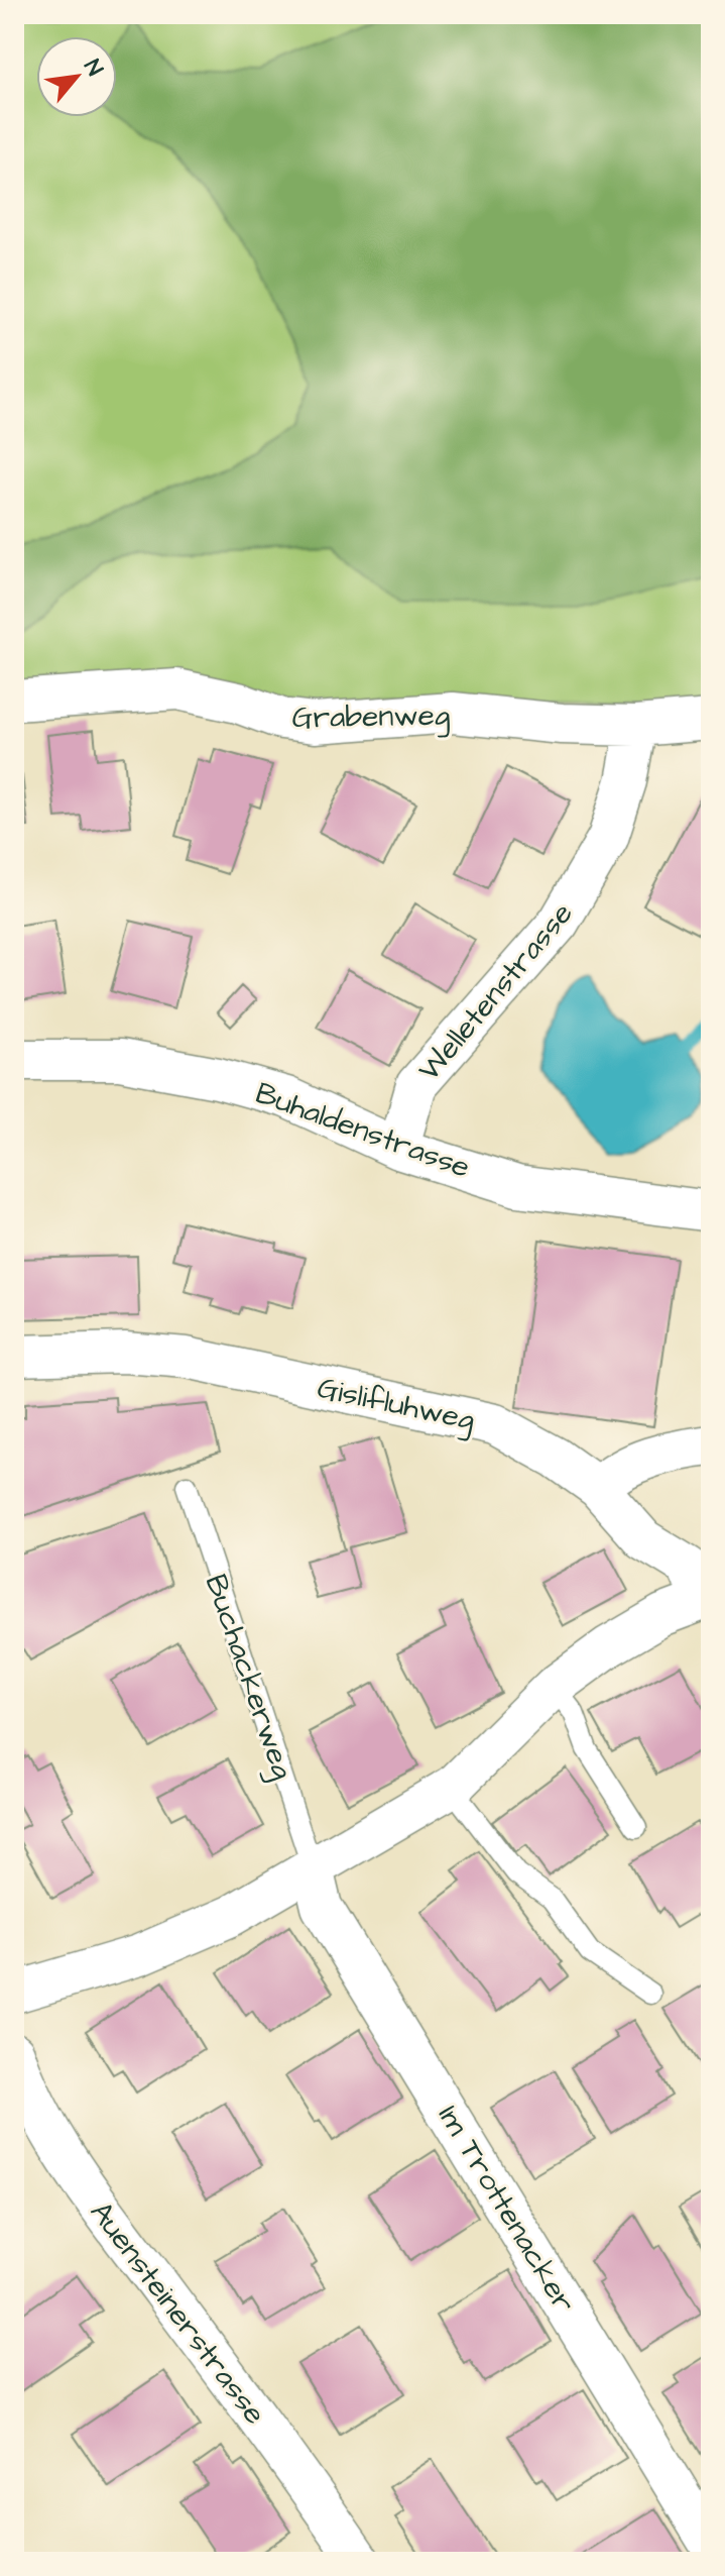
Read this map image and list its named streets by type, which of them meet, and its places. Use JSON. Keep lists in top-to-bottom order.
{
  "streets": {
    "street": [
      "Grabenweg",
      "Welletenstrasse",
      "Buhaldenstrasse",
      "Gislifluhweg",
      "Im Trottenacker",
      "Auensteinerstrasse"
    ],
    "lane": ["Buchackerweg"]
  },
  "crossings": [
    ["Grabenweg", "Welletenstrasse"],
    ["Welletenstrasse", "Buhaldenstrasse"],
    ["Buchackerweg", "Im Trottenacker"]
  ],
  "north": "top right"
}
